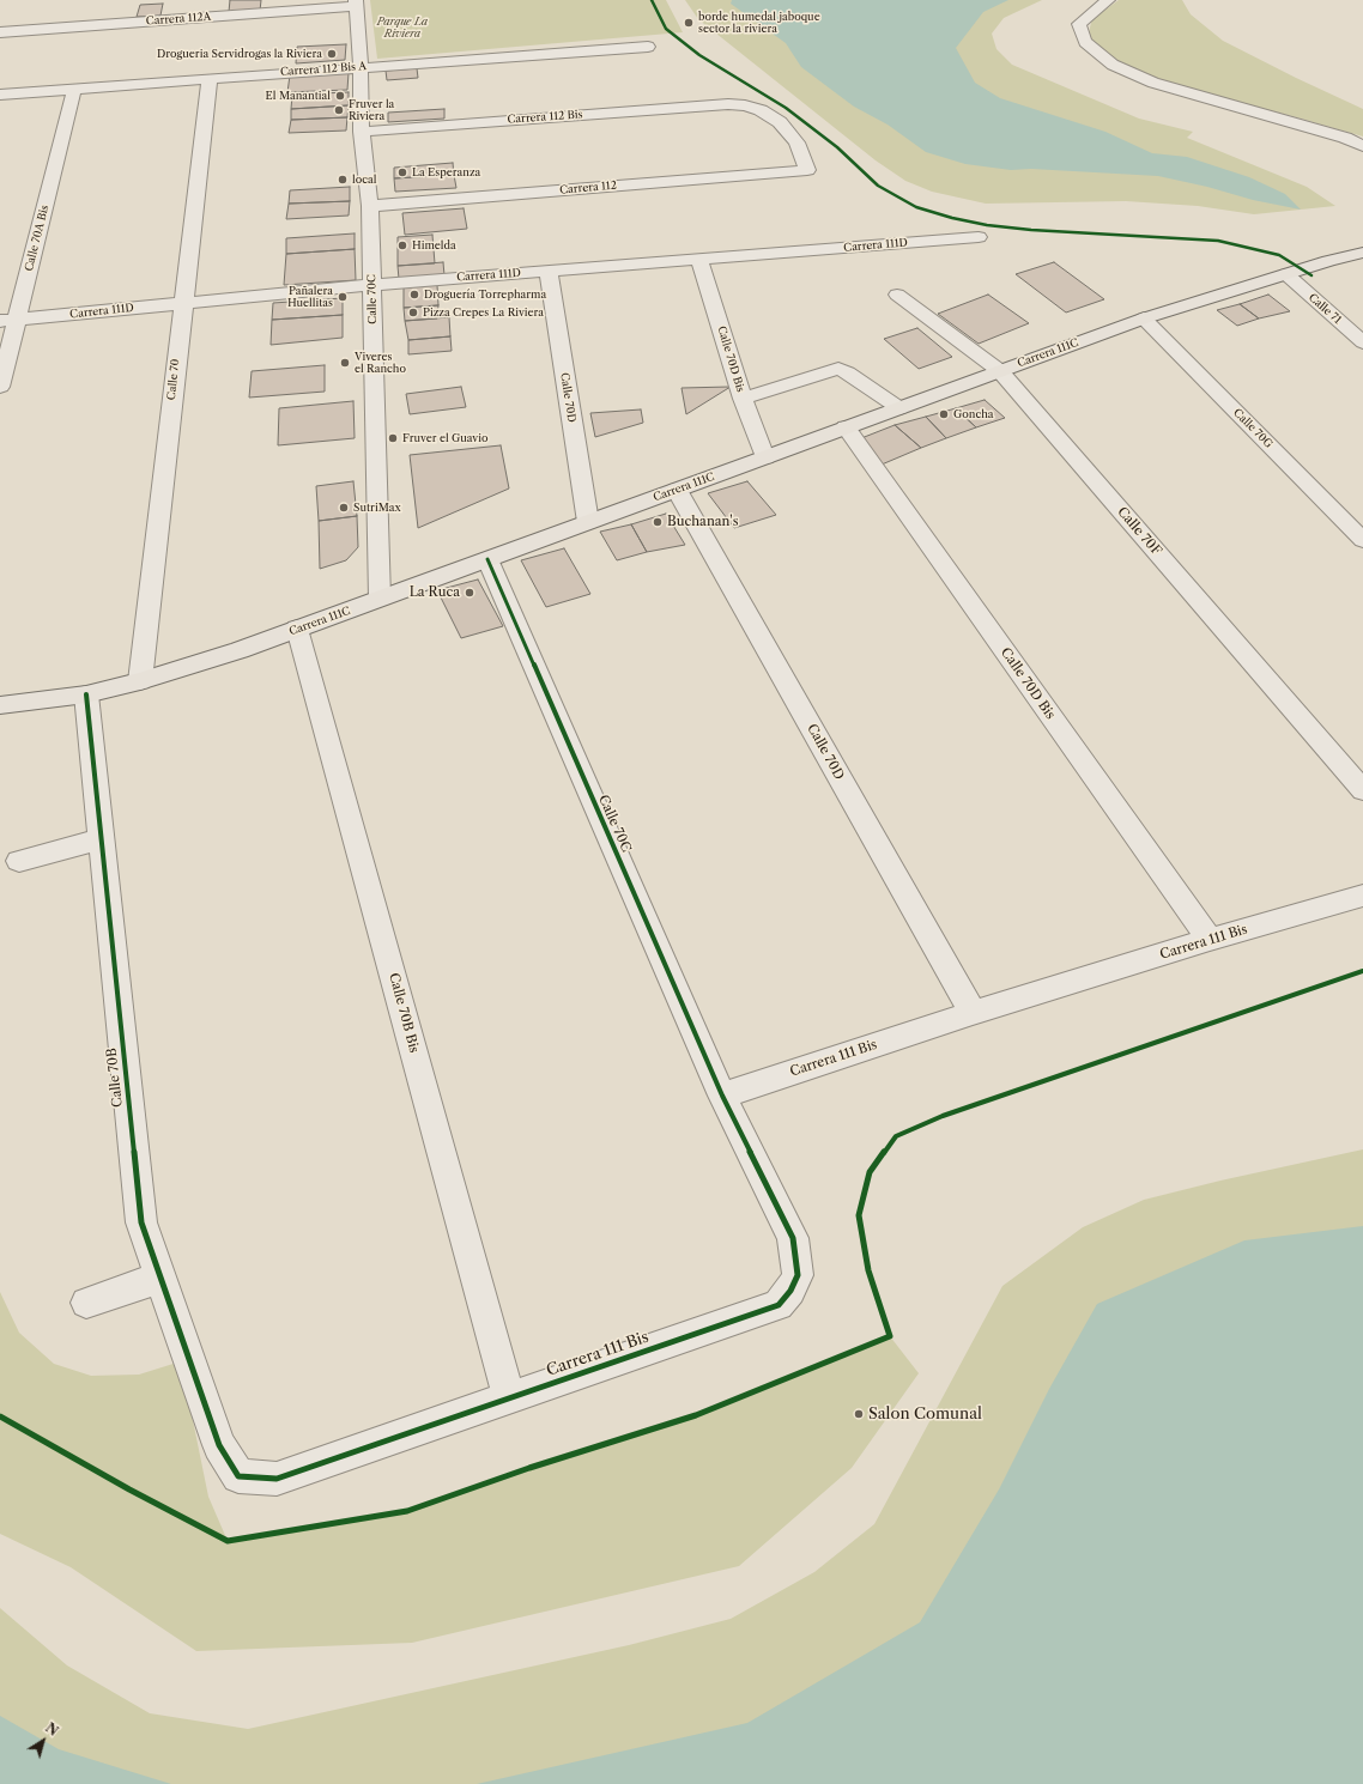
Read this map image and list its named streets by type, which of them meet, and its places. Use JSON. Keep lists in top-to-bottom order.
{
  "streets": {
    "main road": ["Carrera 111C"],
    "street": [
      "Carrera 112A",
      "Carrera 112 Bis A",
      "Carrera 112 Bis",
      "Carrera 112",
      "Calle 70A Bis",
      "Carrera 111D",
      "Calle 70C",
      "Calle 71",
      "Calle 70D Bis",
      "Calle 70",
      "Calle 70D",
      "Calle 70G",
      "Calle 70F",
      "Carrera 111 Bis",
      "Calle 70B Bis",
      "Calle 70B"
    ]
  },
  "crossings": [
    ["Carrera 112A", "Calle 70C"],
    ["Carrera 112 Bis A", "Calle 70A Bis"],
    ["Carrera 112 Bis A", "Calle 70C"],
    ["Carrera 112 Bis A", "Calle 70"],
    ["Carrera 112 Bis", "Carrera 112"],
    ["Carrera 112 Bis", "Calle 70C"],
    ["Carrera 112", "Calle 70C"],
    ["Calle 70A Bis", "Carrera 111D"],
    ["Carrera 111D", "Calle 70C"],
    ["Carrera 111D", "Calle 70D Bis"],
    ["Carrera 111D", "Calle 70"],
    ["Carrera 111D", "Calle 70D"],
    ["Calle 70C", "Carrera 111C"],
    ["Calle 70C", "Carrera 111 Bis"],
    ["Calle 71", "Carrera 111C"],
    ["Carrera 111C", "Calle 70D Bis"],
    ["Carrera 111C", "Calle 70"],
    ["Carrera 111C", "Calle 70D"],
    ["Carrera 111C", "Calle 70G"],
    ["Carrera 111C", "Calle 70F"],
    ["Carrera 111C", "Calle 70B Bis"],
    ["Carrera 111C", "Calle 70B"],
    ["Calle 70D Bis", "Carrera 111 Bis"],
    ["Calle 70D", "Carrera 111 Bis"],
    ["Carrera 111 Bis", "Calle 70B Bis"],
    ["Carrera 111 Bis", "Calle 70B"]
  ],
  "parks": ["Parque La Riviera"],
  "places": [
    "borde humedal jaboque sector la riviera",
    "Drogueria Servidrogas la Riviera",
    "El Manantial",
    "Fruver la Riviera",
    "La Esperanza",
    "local",
    "Himelda",
    "Droguería Torrepharma",
    "Pañalera Huellitas",
    "Pizza Crepes La Riviera",
    "Viveres el Rancho",
    "Goncha",
    "Fruver el Guavio",
    "SutriMax",
    "Buchanan's",
    "La Ruca",
    "Salon Comunal"
  ],
  "north": "top right"
}
